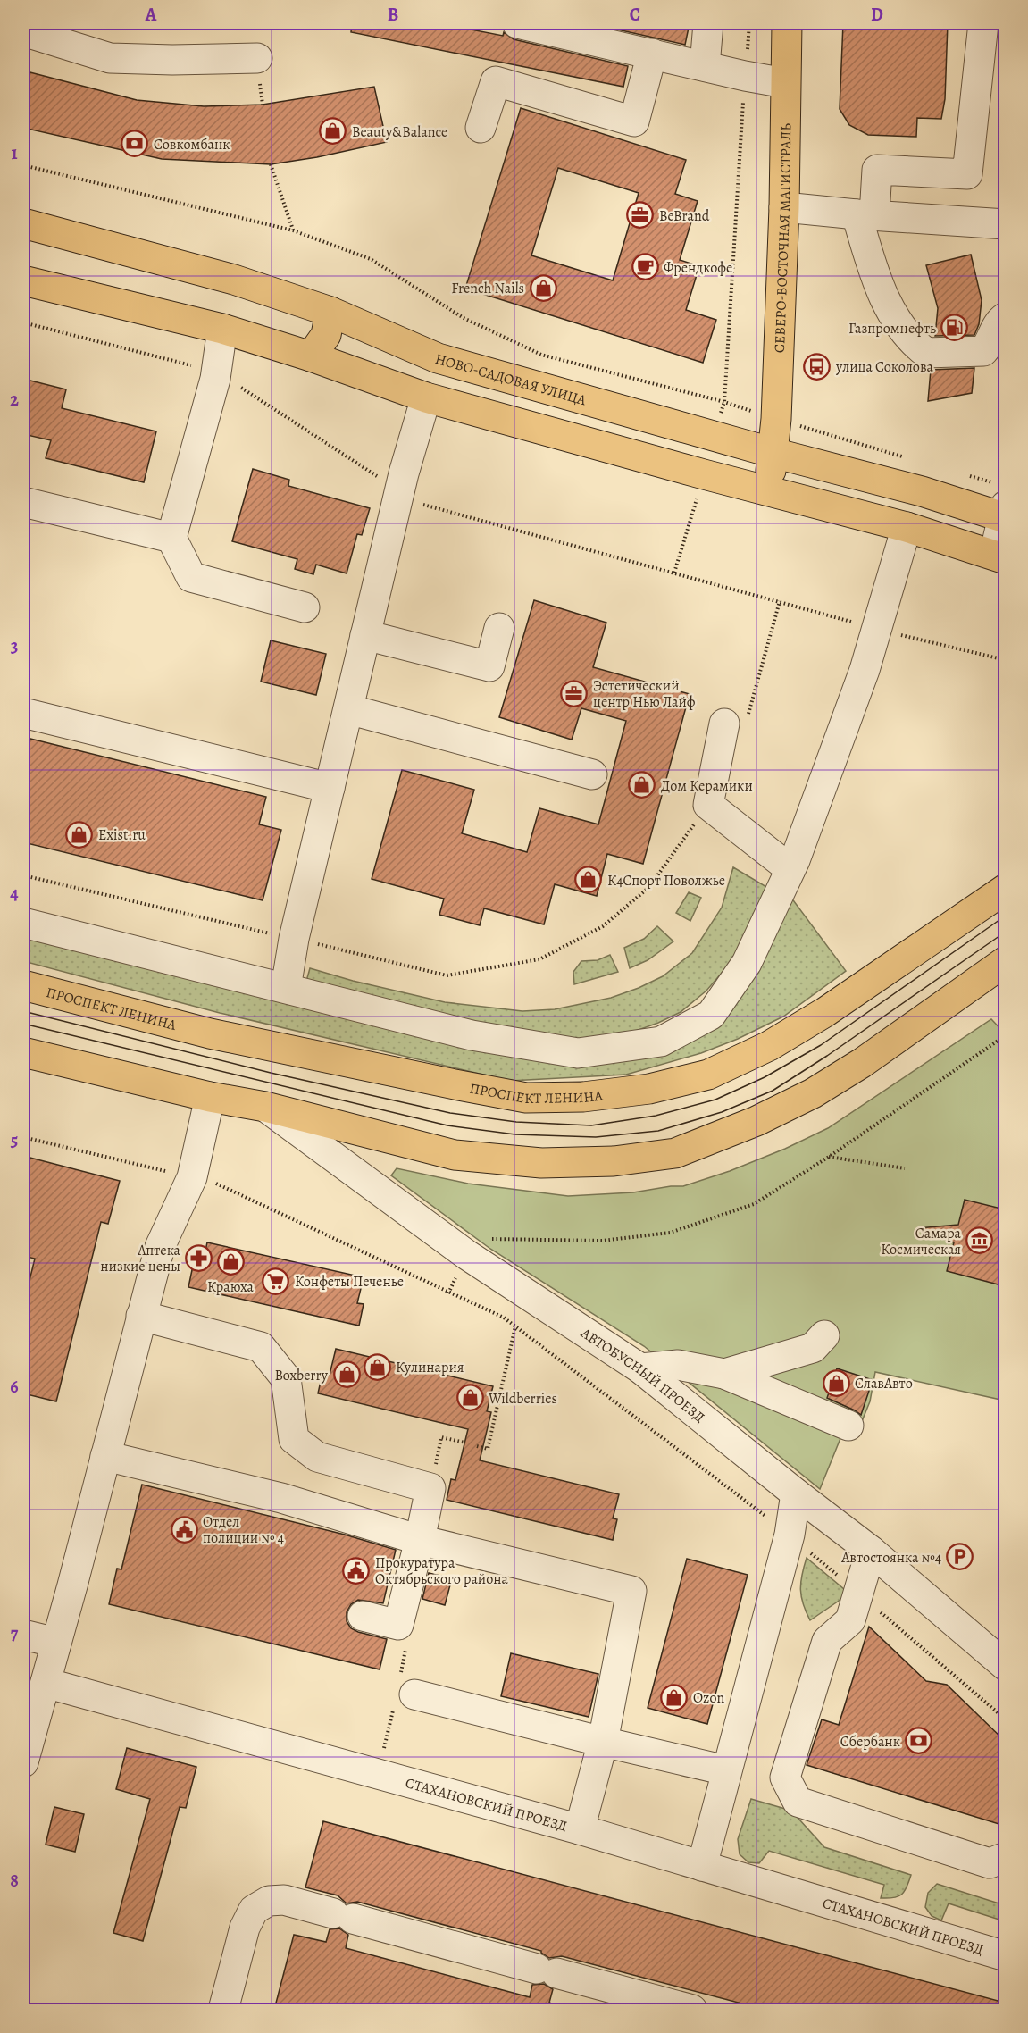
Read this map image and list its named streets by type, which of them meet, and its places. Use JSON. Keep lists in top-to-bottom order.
{
  "streets": {
    "main road": ["СЕВЕРО-ВОСТОЧНАЯ МАГИСТРАЛЬ", "НОВО-САДОВАЯ УЛИЦА", "ПРОСПЕКТ ЛЕНИНА"],
    "street": ["АВТОБУСНЫЙ ПРОЕЗД", "СТАХАНОВСКИЙ ПРОЕЗД"]
  },
  "crossings": [
    ["СЕВЕРО-ВОСТОЧНАЯ МАГИСТРАЛЬ", "НОВО-САДОВАЯ УЛИЦА"]
  ],
  "places": {
    "shop": [
      "Beauty&Balance",
      "French Nails",
      "Дом Керамики",
      "Exist.ru",
      "К4Спорт Поволжье",
      "Краюха",
      "Кулинария",
      "Boxberry",
      "СлавАвто",
      "Wildberries",
      "Ozon"
    ],
    "bank": ["Совкомбанк", "Сбербанк"],
    "office": ["BeBrand", "Эстетический центр Нью Лайф"],
    "cafe": ["Френдкофе"],
    "fuel station": ["Газпромнефть"],
    "bus stop": ["улица Соколова"],
    "museum": ["Самара Космическая"],
    "pharmacy": ["Аптека низкие цены"],
    "supermarket": ["Конфеты Печенье"],
    "public building": ["Отдел полиции № 4", "Прокуратура Октябрьского района"],
    "parking": ["Автостоянка №4"]
  },
  "grid": {
    "columns": [
      "A",
      "B",
      "C",
      "D"
    ],
    "rows": [
      "1",
      "2",
      "3",
      "4",
      "5",
      "6",
      "7",
      "8"
    ]
  }
}
